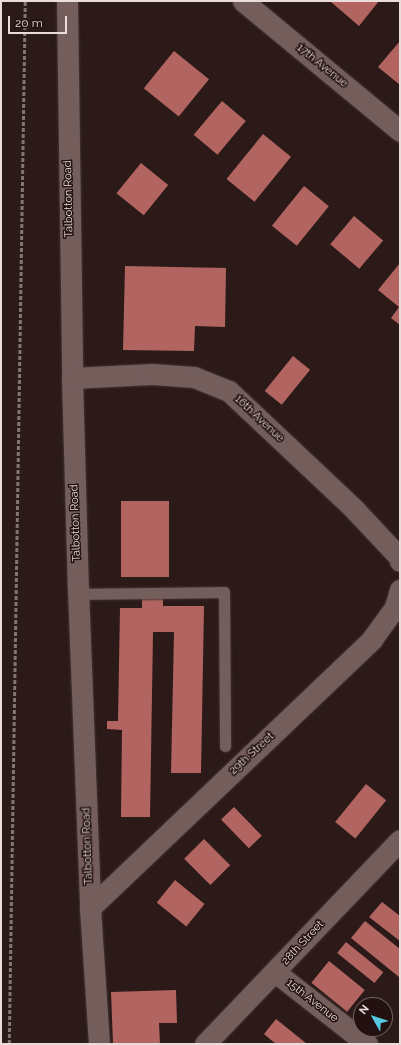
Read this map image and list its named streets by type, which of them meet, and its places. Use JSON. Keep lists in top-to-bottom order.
{
  "streets": {
    "street": [
      "17th Avenue",
      "Talbotton Road",
      "16th Avenue",
      "29th Street",
      "28th Street",
      "15th Avenue"
    ]
  },
  "crossings": [
    ["Talbotton Road", "16th Avenue"],
    ["Talbotton Road", "29th Street"],
    ["28th Street", "15th Avenue"]
  ],
  "scale_bar": "20 m",
  "north": "top left"
}
